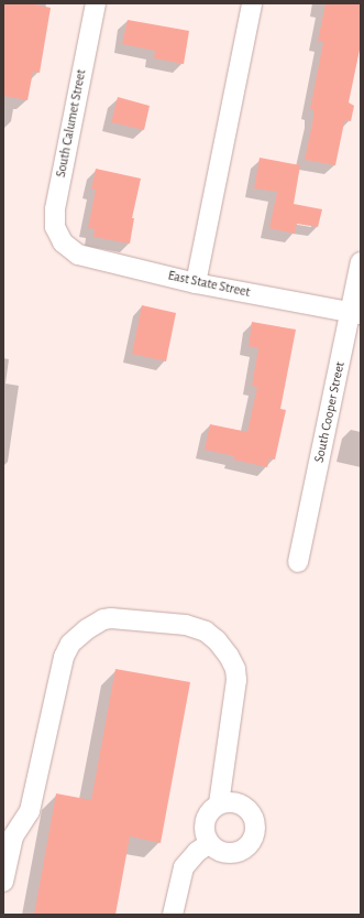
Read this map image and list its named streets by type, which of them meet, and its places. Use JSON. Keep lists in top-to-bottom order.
{
  "streets": {
    "street": ["South Calumet Street", "East State Street", "South Cooper Street"]
  },
  "crossings": [
    ["South Calumet Street", "East State Street"],
    ["East State Street", "South Cooper Street"]
  ]
}
